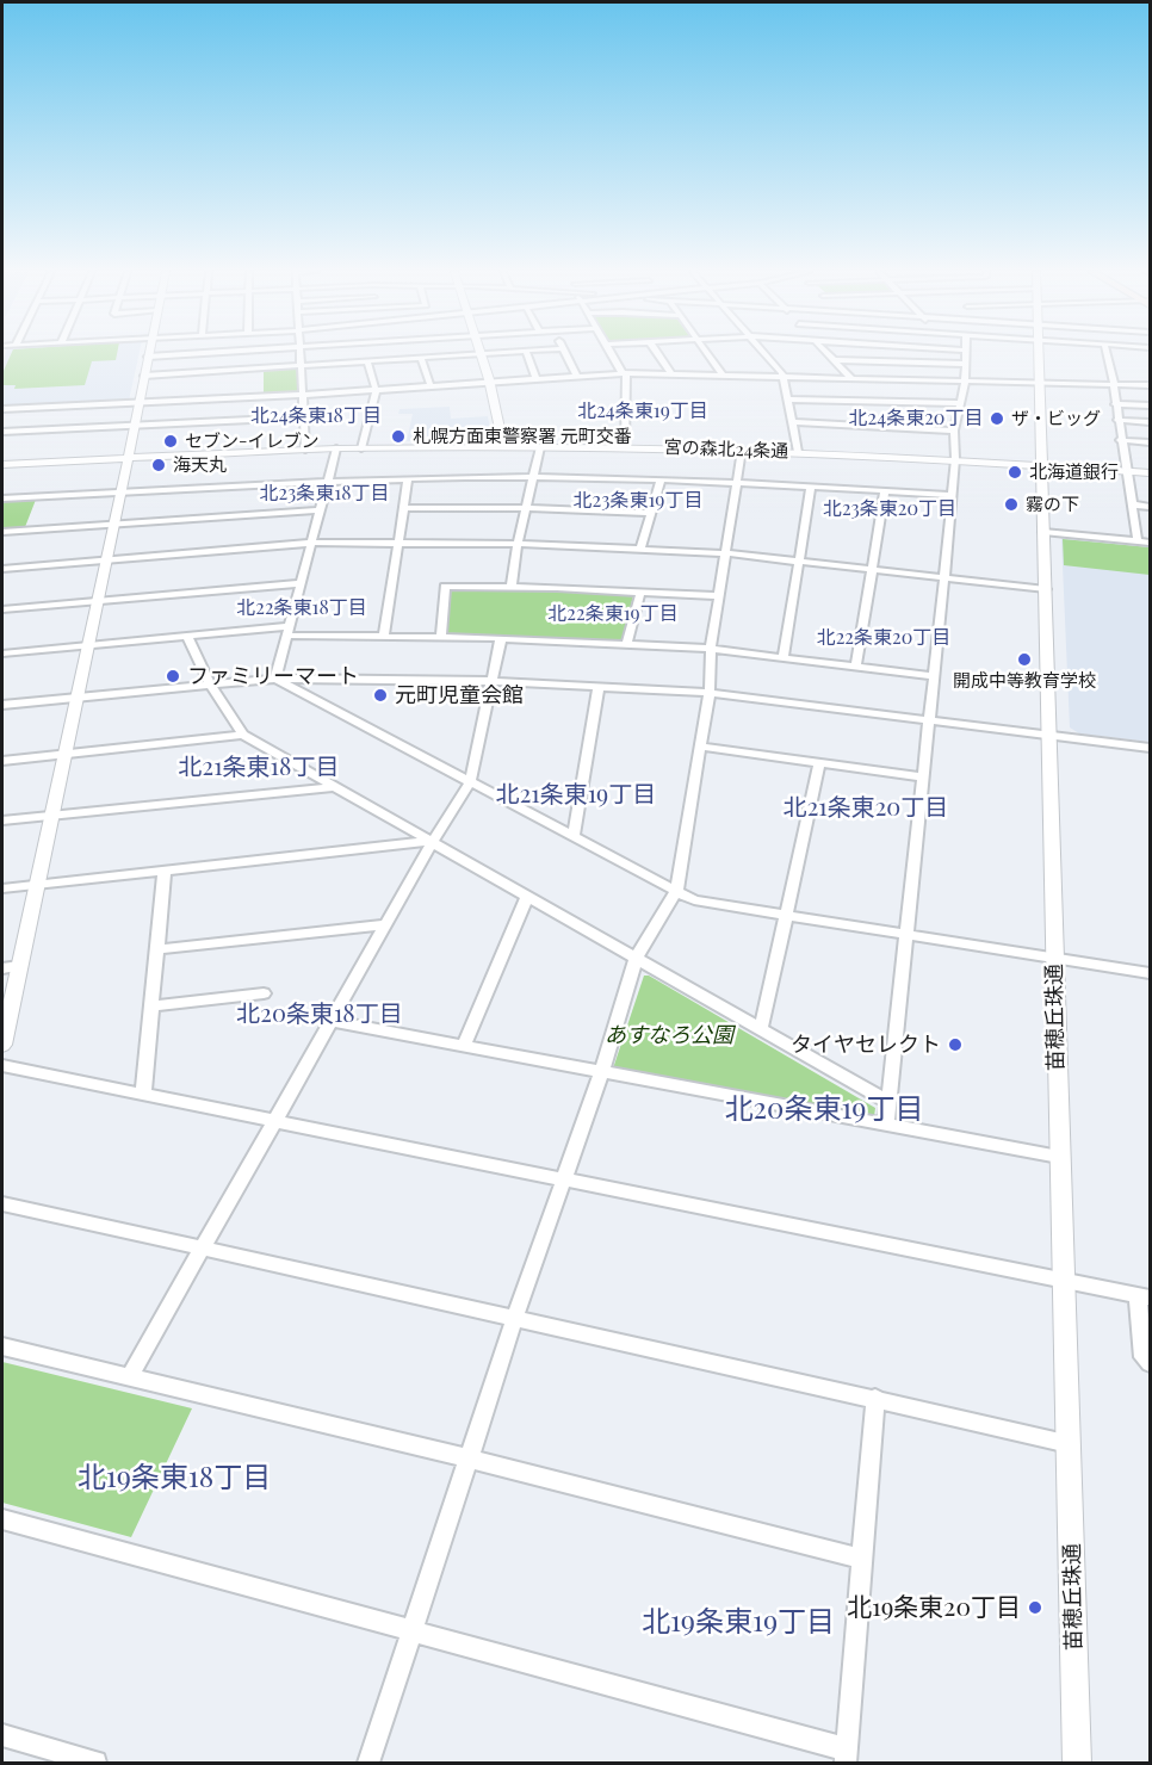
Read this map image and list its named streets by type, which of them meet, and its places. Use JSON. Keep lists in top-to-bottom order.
{
  "streets": {
    "street": ["宮の森北24条通", "苗穂丘珠通"]
  },
  "crossings": [
    ["宮の森北24条通", "苗穂丘珠通"]
  ],
  "districts": [
    "北24条東19丁目",
    "北24条東18丁目",
    "北24条東20丁目",
    "北23条東18丁目",
    "北23条東19丁目",
    "北23条東20丁目",
    "北22条東18丁目",
    "北22条東19丁目",
    "北22条東20丁目",
    "北21条東18丁目",
    "北21条東19丁目",
    "北21条東20丁目",
    "北20条東18丁目",
    "北20条東19丁目",
    "北19条東18丁目",
    "北19条東19丁目"
  ],
  "parks": ["あすなろ公園"],
  "places": [
    "ザ・ビッグ",
    "札幌方面東警察署 元町交番",
    "セブン-イレブン",
    "海天丸",
    "北海道銀行",
    "霧の下",
    "開成中等教育学校",
    "ファミリーマート",
    "元町児童会館",
    "タイヤセレクト",
    "北19条東20丁目"
  ]
}
